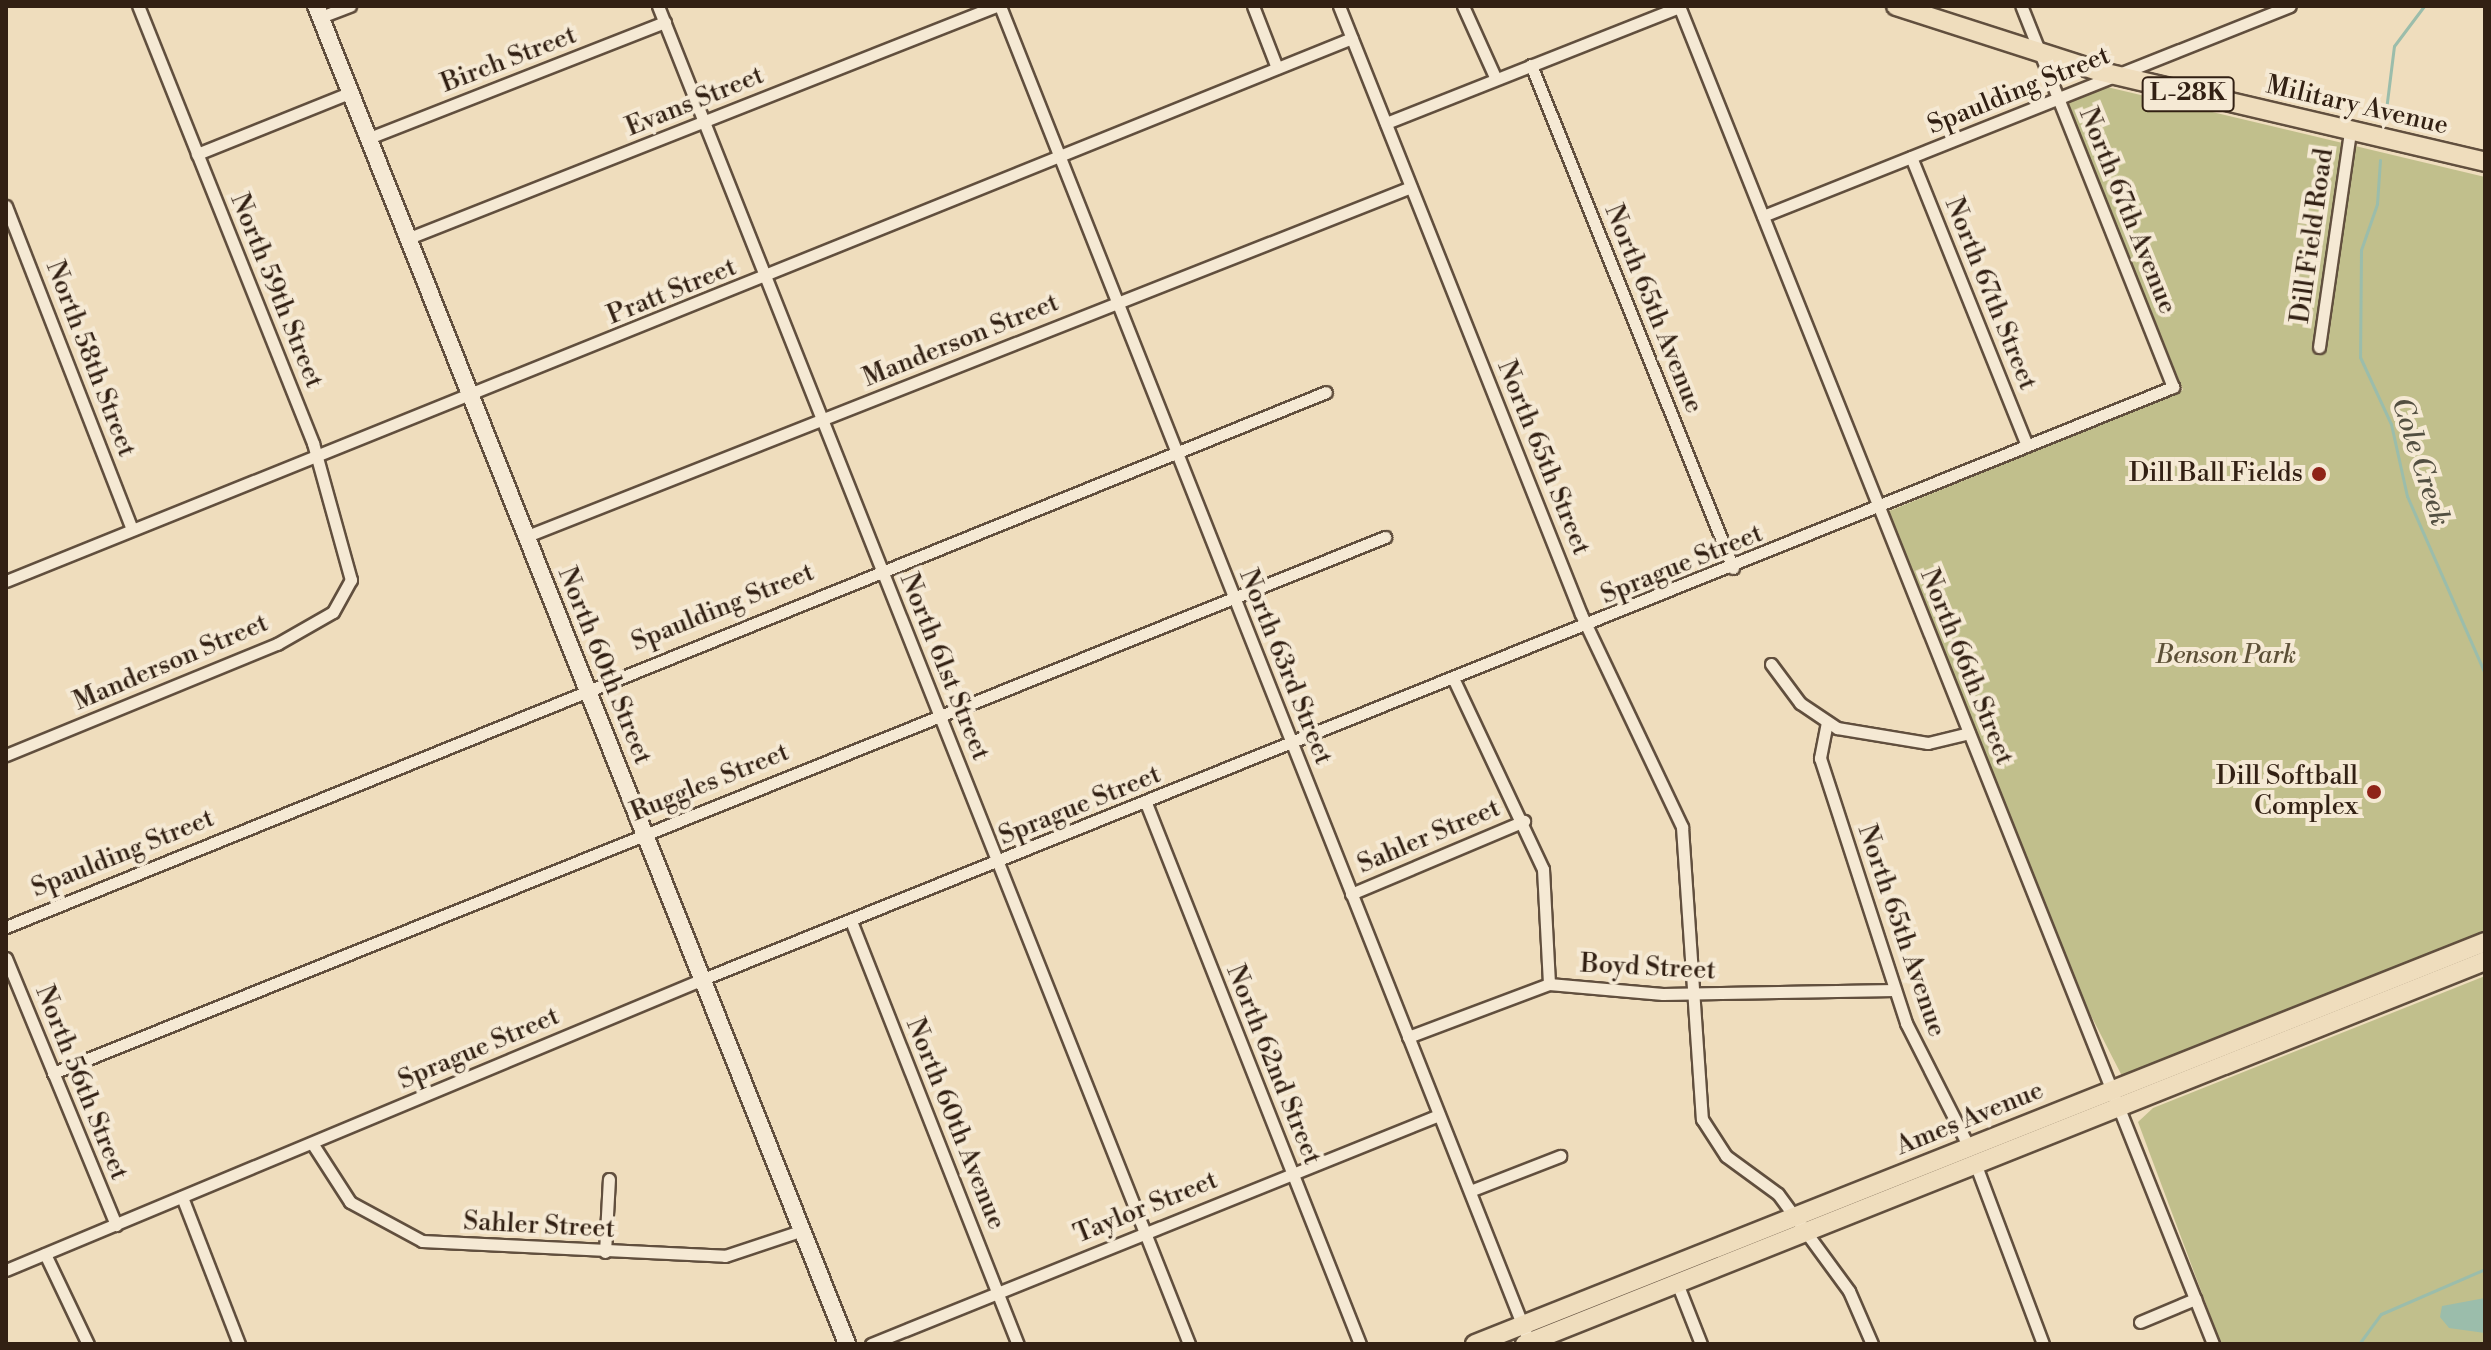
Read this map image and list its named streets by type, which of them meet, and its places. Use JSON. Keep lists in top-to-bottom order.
{
  "streets": {
    "main road": [
      "L-28K",
      "Military Avenue",
      "North 60th Street",
      "Ames Avenue"
    ],
    "street": [
      "Birch Street",
      "Spaulding Street",
      "Evans Street",
      "North 67th Avenue",
      "Dill Field Road",
      "North 59th Street",
      "Pratt Street",
      "North 67th Street",
      "North 65th Avenue",
      "Manderson Street",
      "North 58th Street",
      "North 65th Street",
      "Sprague Street",
      "North 61st Street",
      "North 63rd Street",
      "North 66th Street",
      "Ruggles Street",
      "Sahler Street",
      "Boyd Street",
      "North 62nd Street",
      "North 56th Street",
      "North 60th Avenue",
      "Taylor Street"
    ]
  },
  "crossings": [
    ["Birch Street", "North 60th Street"],
    ["Birch Street", "North 61st Street"],
    ["Spaulding Street", "Military Avenue"],
    ["Spaulding Street", "North 67th Avenue"],
    ["Spaulding Street", "North 67th Street"],
    ["Spaulding Street", "North 60th Street"],
    ["Spaulding Street", "North 61st Street"],
    ["Spaulding Street", "North 63rd Street"],
    ["Spaulding Street", "North 66th Street"],
    ["Evans Street", "North 60th Street"],
    ["Evans Street", "North 61st Street"],
    ["Evans Street", "North 63rd Street"],
    ["Military Avenue", "North 67th Avenue"],
    ["Military Avenue", "Dill Field Road"],
    ["North 67th Avenue", "Sprague Street"],
    ["North 59th Street", "Pratt Street"],
    ["North 59th Street", "Manderson Street"],
    ["Pratt Street", "North 58th Street"],
    ["Pratt Street", "North 65th Street"],
    ["Pratt Street", "North 60th Street"],
    ["Pratt Street", "North 61st Street"],
    ["Pratt Street", "North 63rd Street"],
    ["North 67th Street", "Sprague Street"],
    ["North 65th Avenue", "Sprague Street"],
    ["North 65th Avenue", "Boyd Street"],
    ["North 65th Avenue", "Ames Avenue"],
    ["Manderson Street", "North 65th Street"],
    ["Manderson Street", "North 60th Street"],
    ["Manderson Street", "North 61st Street"],
    ["Manderson Street", "North 63rd Street"],
    ["North 65th Street", "Sprague Street"],
    ["North 65th Street", "Boyd Street"],
    ["North 65th Street", "Ames Avenue"],
    ["Sprague Street", "North 60th Street"],
    ["Sprague Street", "North 61st Street"],
    ["Sprague Street", "North 63rd Street"],
    ["Sprague Street", "North 66th Street"],
    ["Sprague Street", "Sahler Street"],
    ["Sprague Street", "North 62nd Street"],
    ["Sprague Street", "North 56th Street"],
    ["Sprague Street", "North 60th Avenue"],
    ["North 60th Street", "Ruggles Street"],
    ["North 60th Street", "Sahler Street"],
    ["North 61st Street", "Ruggles Street"],
    ["North 61st Street", "Taylor Street"],
    ["North 63rd Street", "Ruggles Street"],
    ["North 63rd Street", "Sahler Street"],
    ["North 63rd Street", "Boyd Street"],
    ["North 63rd Street", "Ames Avenue"],
    ["North 63rd Street", "Taylor Street"],
    ["North 66th Street", "Ames Avenue"],
    ["Ruggles Street", "North 56th Street"],
    ["North 62nd Street", "Taylor Street"],
    ["North 60th Avenue", "Taylor Street"]
  ],
  "water": ["Cole Creek"],
  "parks": ["Benson Park"],
  "places": ["Dill Ball Fields", "Dill Softball Complex"]
}
